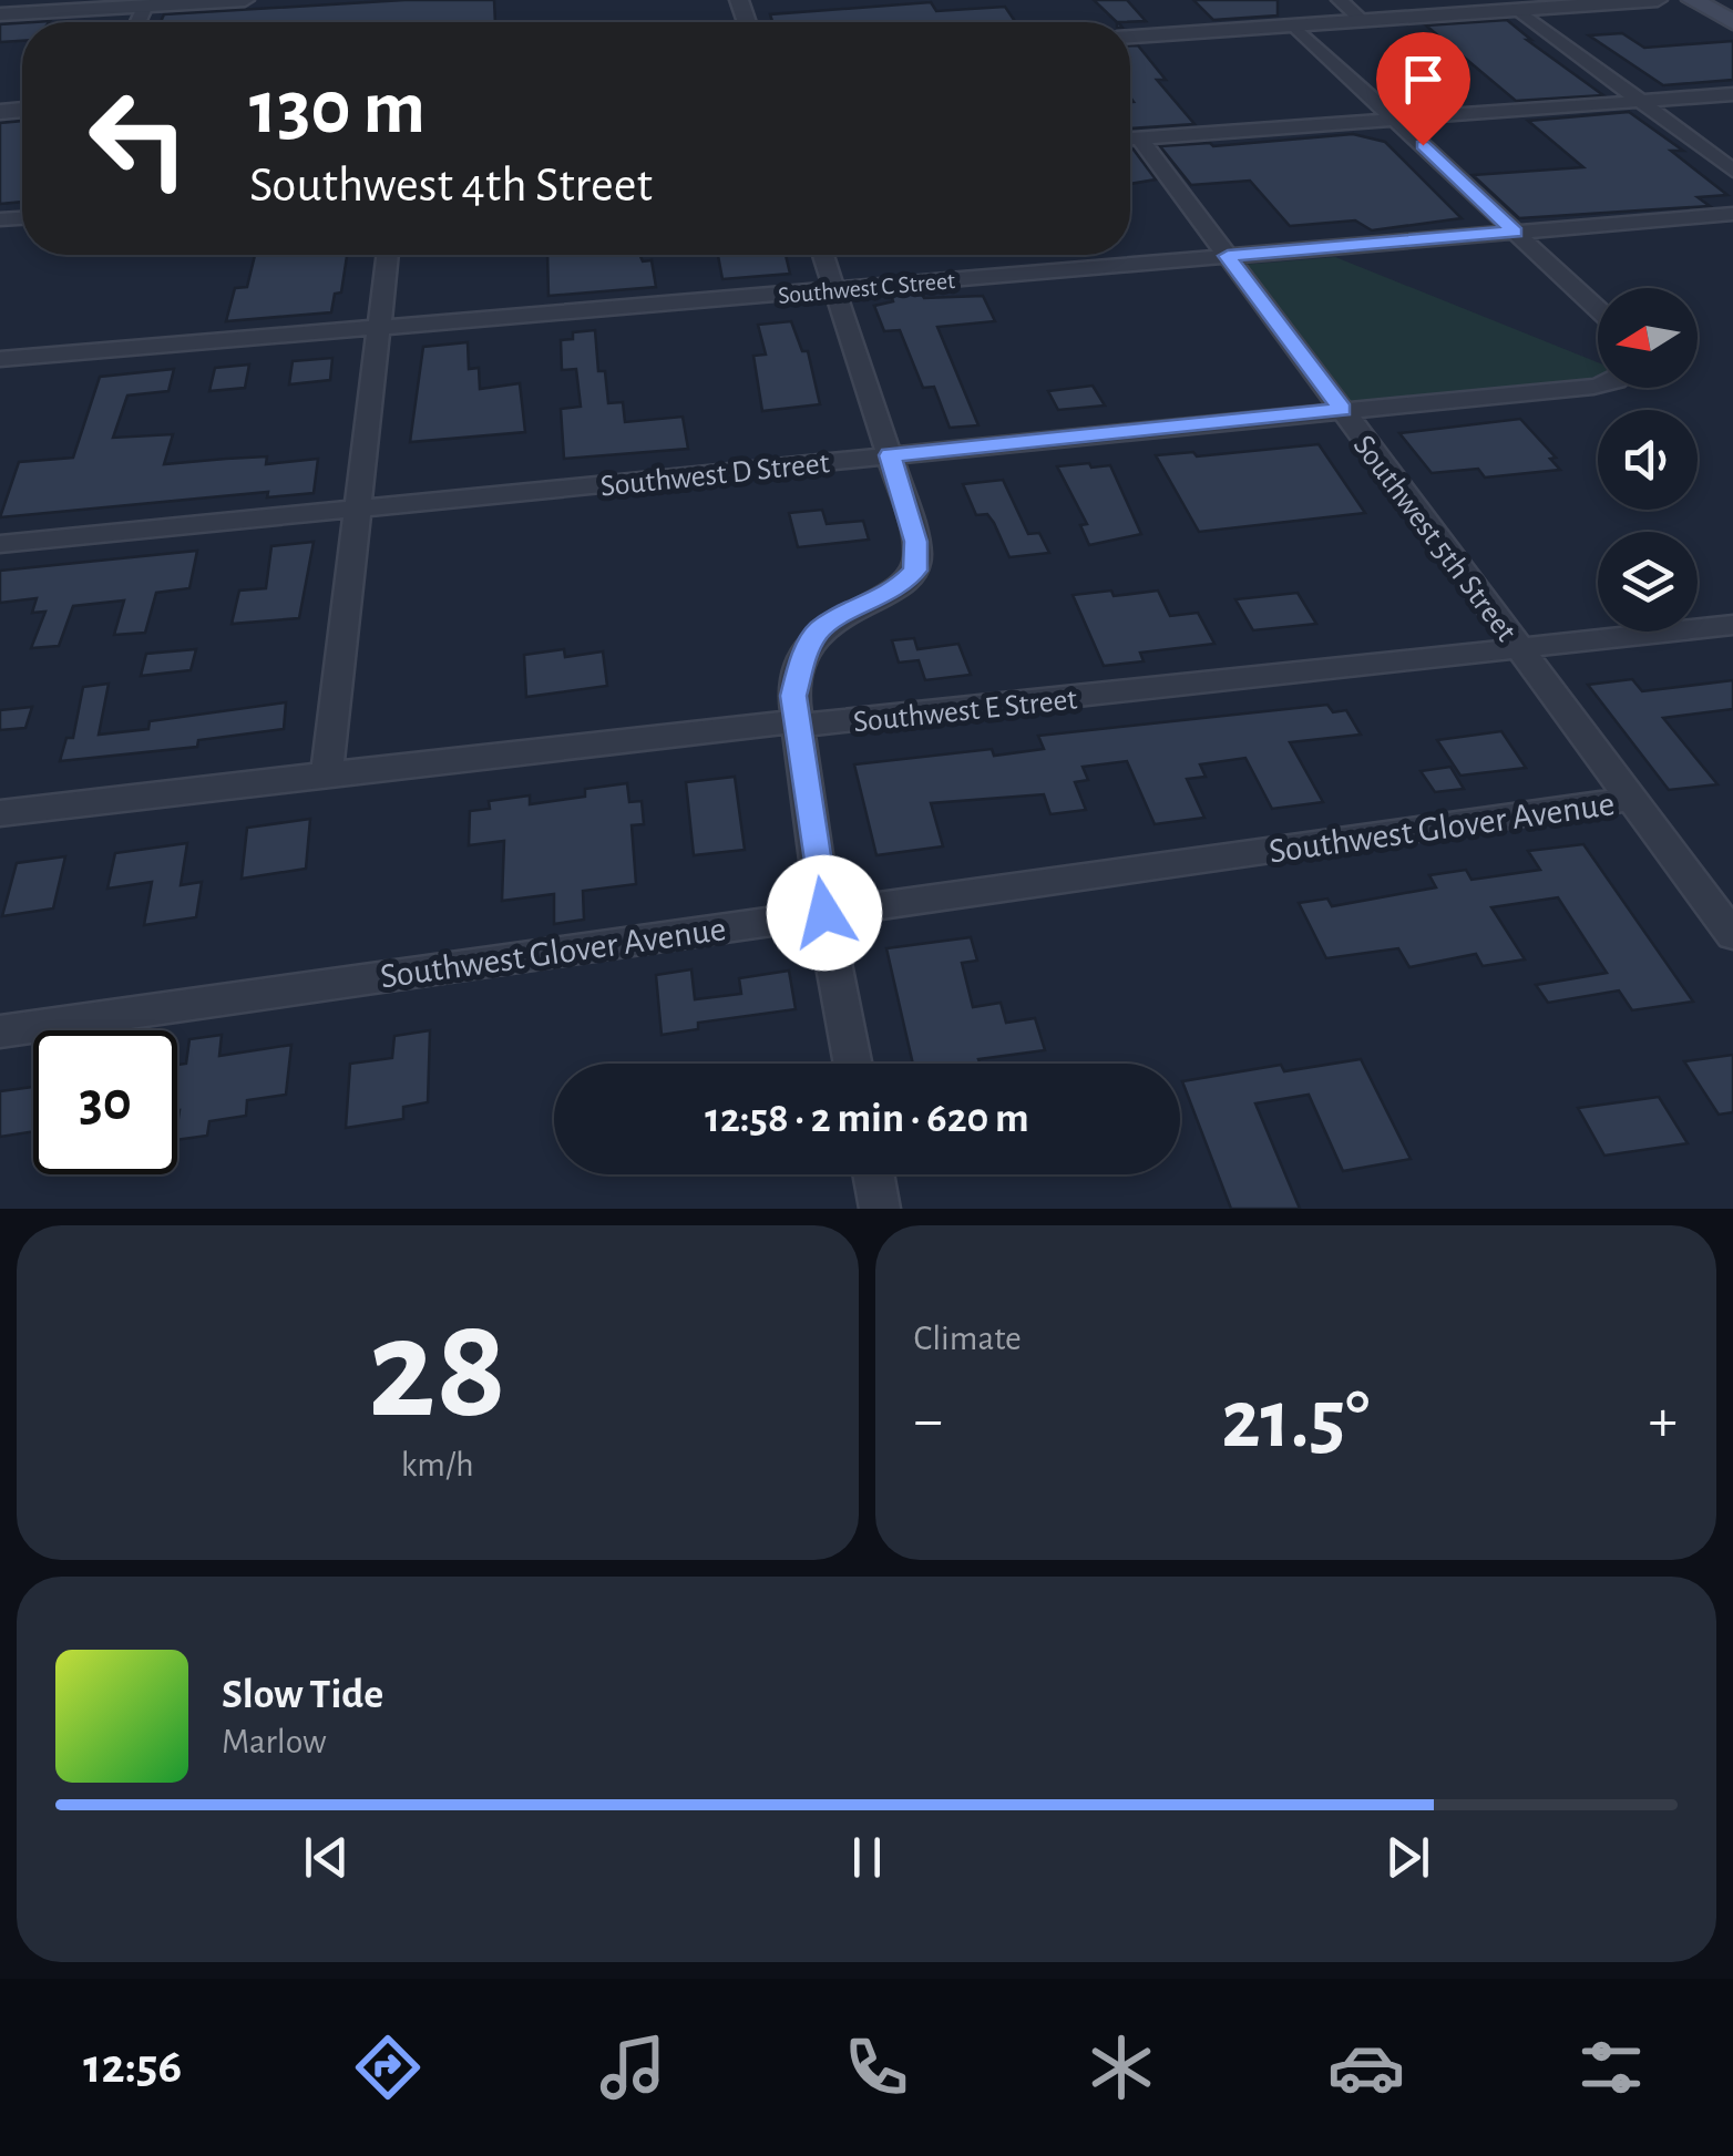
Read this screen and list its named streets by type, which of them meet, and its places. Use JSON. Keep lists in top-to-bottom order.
{
  "streets": {
    "street": [
      "Southwest C Street",
      "Southwest D Street",
      "Southwest 5th Street",
      "Southwest E Street",
      "Southwest Glover Avenue"
    ]
  },
  "crossings": [
    ["Southwest C Street", "Southwest 5th Street"],
    ["Southwest D Street", "Southwest 5th Street"],
    ["Southwest 5th Street", "Southwest E Street"],
    ["Southwest 5th Street", "Southwest Glover Avenue"]
  ],
  "north": "left",
  "page": {
    "turn": ["130 m", "Southwest 4th Street"],
    "limit": "30",
    "trip": "12:58 · 2 min · 620 m",
    "tile": [
      ["28", "km/h"],
      "Climate"
    ],
    "heat": ["−", "21.5°", "+"],
    "song": ["Slow Tide", "Marlow"],
    "tabs": "12:56"
  }
}
